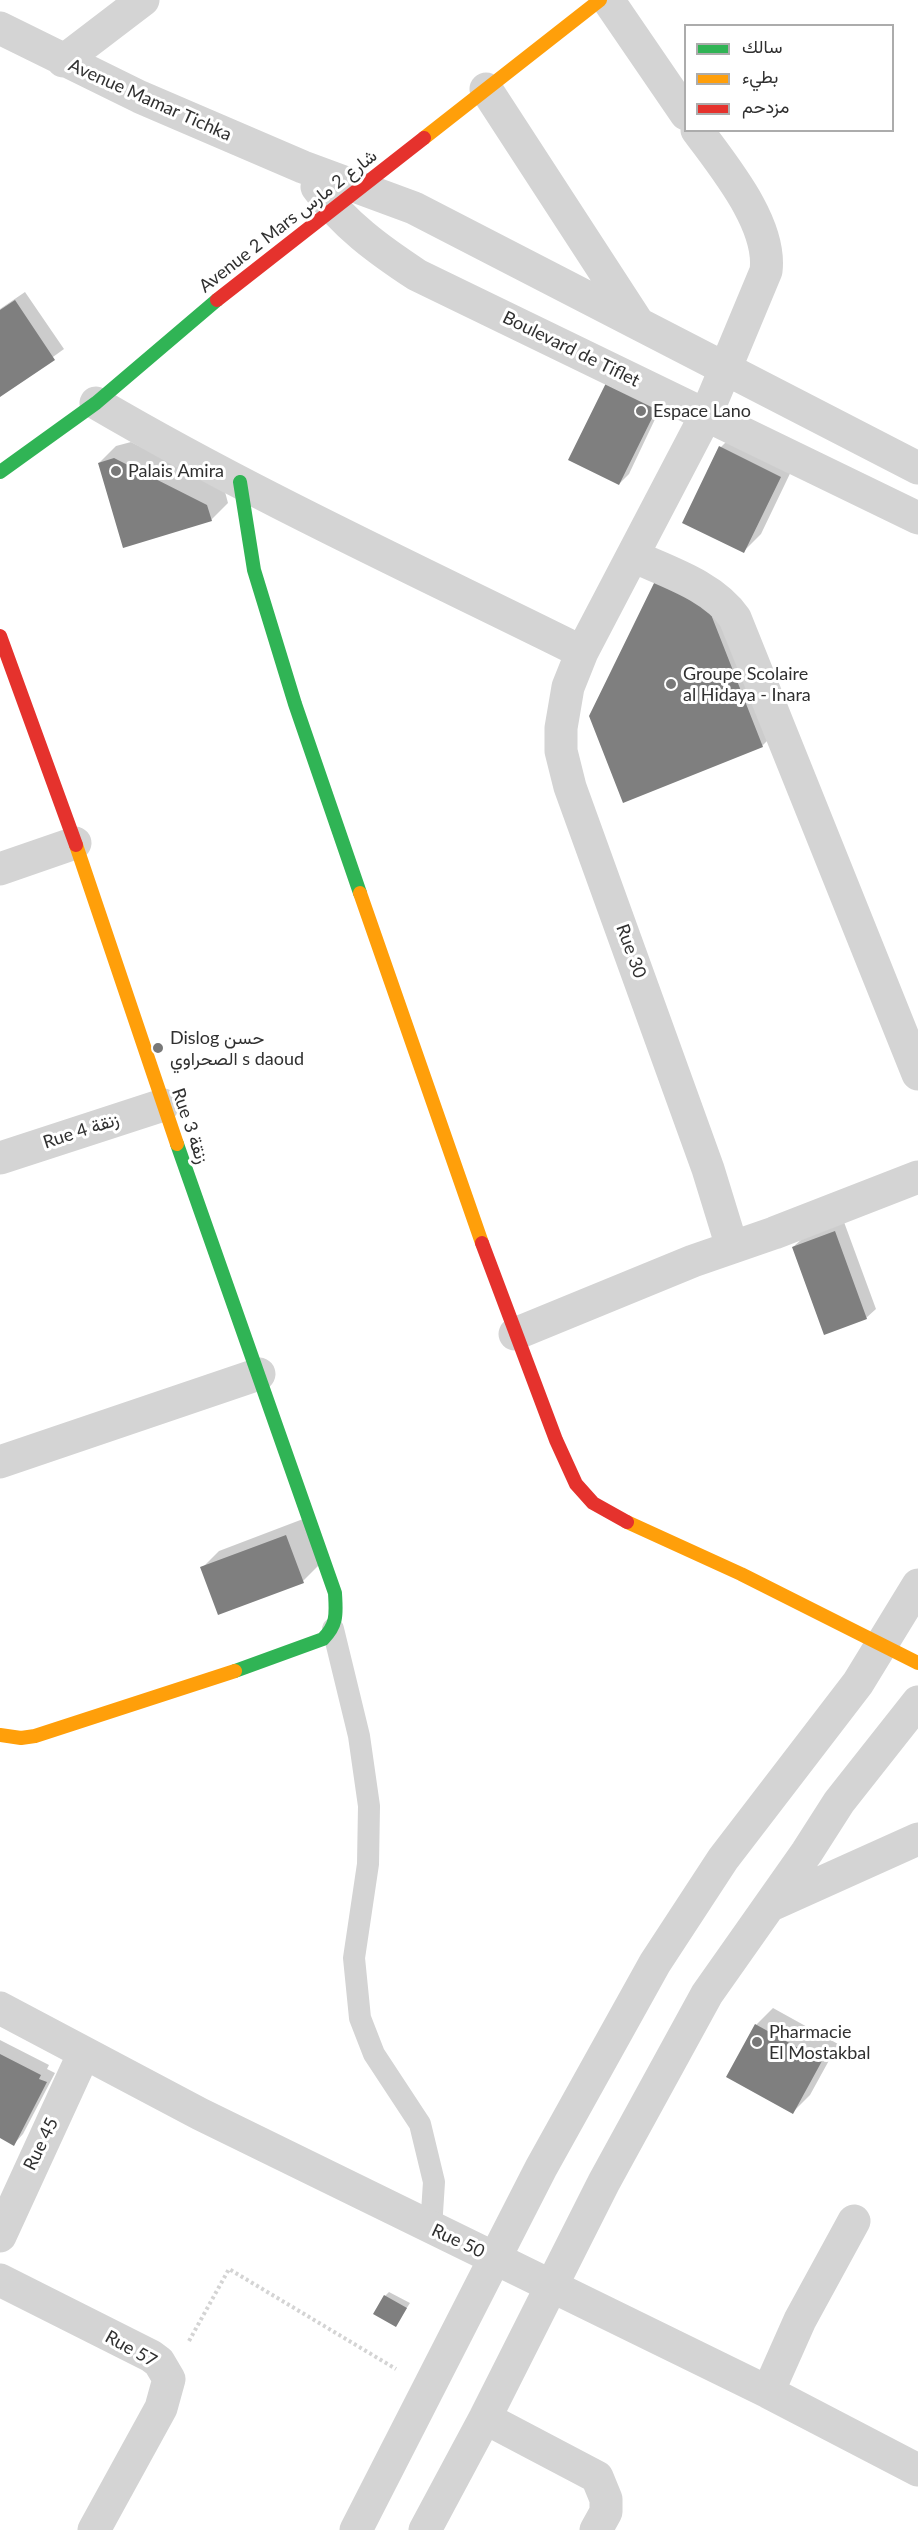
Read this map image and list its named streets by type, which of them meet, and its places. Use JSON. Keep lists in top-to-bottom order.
{
  "streets": {
    "street": [
      "Avenue Mamar Tichka",
      "Avenue 2 Mars شارع 2 مارس",
      "Boulevard de Tiflet",
      "Rue 30",
      "Rue 3 زنقة",
      "Rue 4 زنقة",
      "Rue 45",
      "Rue 50",
      "Rue 57"
    ]
  },
  "crossings": [
    ["Avenue Mamar Tichka", "Avenue 2 Mars شارع 2 مارس"],
    ["Avenue 2 Mars شارع 2 مارس", "Boulevard de Tiflet"],
    ["Boulevard de Tiflet", "Rue 30"],
    ["Rue 3 زنقة", "Rue 4 زنقة"],
    ["Rue 45", "Rue 50"]
  ],
  "places": [
    "Espace Lano",
    "Palais Amira",
    "Groupe Scolaire al Hidaya - Inara",
    "Dislog حسن الصحراوي s daoud",
    "Pharmacie El Mostakbal"
  ],
  "legend": ["سالك", "بطيء", "مزدحم"]
}
